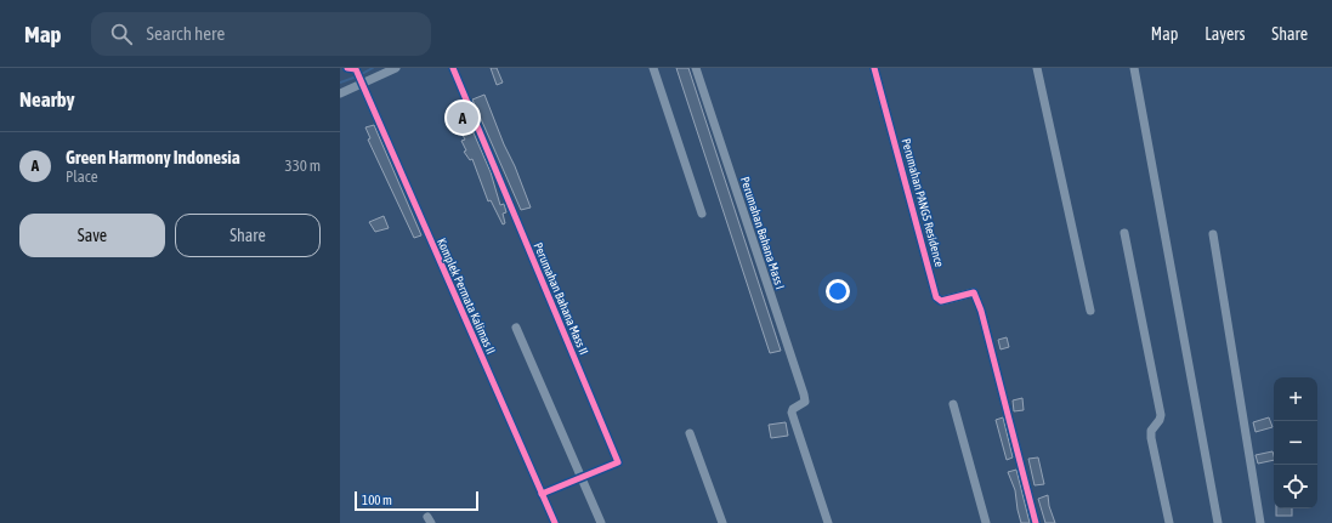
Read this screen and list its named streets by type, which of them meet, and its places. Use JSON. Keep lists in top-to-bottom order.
{
  "streets": {
    "street": [
      "Perumahan PANG5 Residence",
      "Perumahan Bahana Mass I",
      "Komplek Permata Kalimas II",
      "Perumahan Bahana Mass II"
    ]
  },
  "crossings": [
    ["Komplek Permata Kalimas II", "Perumahan Bahana Mass II"]
  ],
  "scale_bar": "100 m",
  "page": {
    "header": "Map",
    "search": "Search here",
    "nav": ["Map", "Layers", "Share"],
    "heading": "Nearby",
    "pins": "A",
    "list": [
      {
        "mark": "A",
        "name": "Green Harmony Indonesia",
        "note": "Place",
        "value": "330 m"
      }
    ],
    "buttons": ["Save", "Share"],
    "map_buttons": ["+", "−"],
    "scale": "100 m"
  }
}
